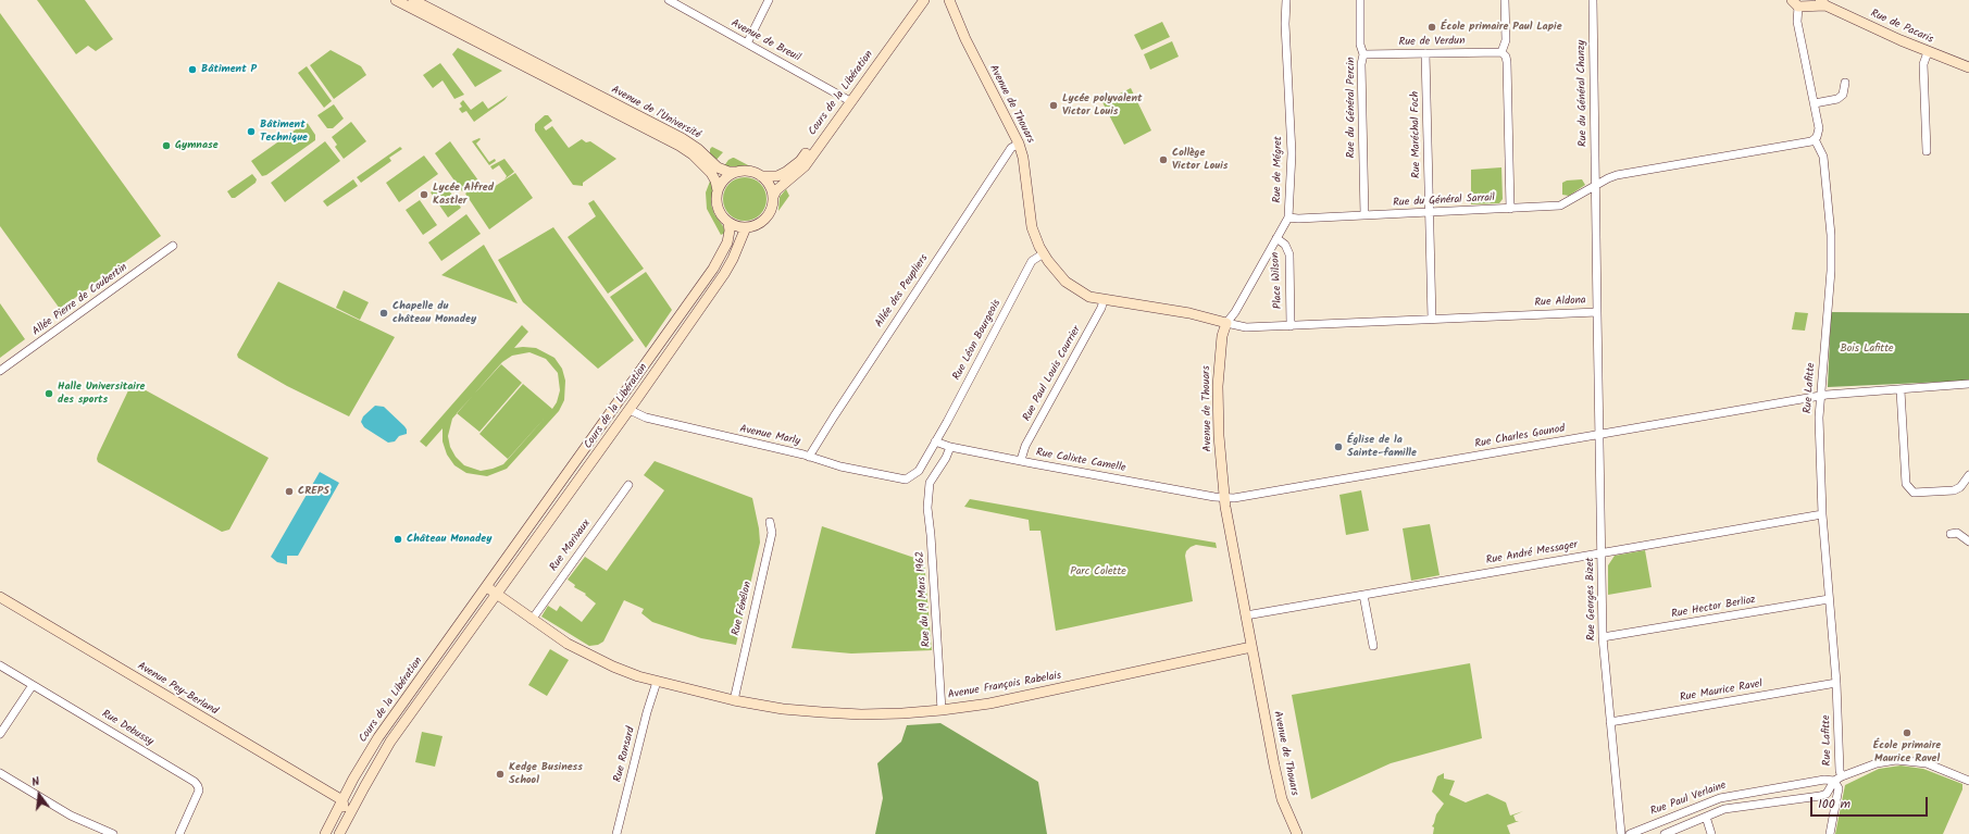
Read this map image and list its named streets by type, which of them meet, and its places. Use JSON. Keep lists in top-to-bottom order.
{
  "streets": {
    "street": [
      "Rue de Pacaris",
      "Avenue de Breuil",
      "Rue de Verdun",
      "Cours de la Libération",
      "Rue du Général Chanzy",
      "Avenue de Thouars",
      "Rue du Général Percin",
      "Avenue de l'Université",
      "Rue Maréchal Foch",
      "Rue de Mégret",
      "Rue du Général Sarrail",
      "Place Wilson",
      "Allée des Peupliers",
      "Allée Pierre de Coubertin",
      "Rue Aldona",
      "Rue Léon Bourgeois",
      "Rue Paul Louis Courrier",
      "Rue Lafitte",
      "Avenue Marly",
      "Rue Charles Gounod",
      "Rue Calixte Camelle",
      "Rue Marivaux",
      "Rue André Messager",
      "Rue du 19 Mars 1962",
      "Rue Georges Bizet",
      "Rue Hector Berlioz",
      "Rue Fénélon",
      "Avenue François Rabelais",
      "Avenue Pey-Berland",
      "Rue Maurice Ravel",
      "Rue Debussy",
      "Rue Ronsard",
      "Rue Paul Verlaine"
    ]
  },
  "crossings": [
    ["Avenue de Breuil", "Cours de la Libération"],
    ["Rue de Verdun", "Rue du Général Percin"],
    ["Rue de Verdun", "Rue Maréchal Foch"],
    ["Cours de la Libération", "Avenue de l'Université"],
    ["Cours de la Libération", "Avenue Marly"],
    ["Cours de la Libération", "Avenue François Rabelais"],
    ["Cours de la Libération", "Avenue Pey-Berland"],
    ["Rue du Général Chanzy", "Rue du Général Sarrail"],
    ["Rue du Général Chanzy", "Rue Aldona"],
    ["Avenue de Thouars", "Rue de Mégret"],
    ["Avenue de Thouars", "Allée des Peupliers"],
    ["Avenue de Thouars", "Rue Aldona"],
    ["Avenue de Thouars", "Rue Léon Bourgeois"],
    ["Avenue de Thouars", "Rue Paul Louis Courrier"],
    ["Avenue de Thouars", "Rue Charles Gounod"],
    ["Avenue de Thouars", "Rue Calixte Camelle"],
    ["Avenue de Thouars", "Rue André Messager"],
    ["Avenue de Thouars", "Avenue François Rabelais"],
    ["Rue du Général Percin", "Rue du Général Sarrail"],
    ["Rue Maréchal Foch", "Rue du Général Sarrail"],
    ["Rue Maréchal Foch", "Rue Aldona"],
    ["Rue de Mégret", "Rue du Général Sarrail"],
    ["Rue de Mégret", "Place Wilson"],
    ["Rue de Mégret", "Rue Aldona"],
    ["Rue du Général Sarrail", "Rue Aldona"],
    ["Place Wilson", "Rue Aldona"],
    ["Allée des Peupliers", "Avenue Marly"],
    ["Rue Aldona", "Rue Georges Bizet"],
    ["Rue Léon Bourgeois", "Avenue Marly"],
    ["Rue Léon Bourgeois", "Rue Calixte Camelle"],
    ["Rue Paul Louis Courrier", "Rue Calixte Camelle"],
    ["Rue Lafitte", "Rue Charles Gounod"],
    ["Rue Lafitte", "Rue André Messager"],
    ["Rue Lafitte", "Rue Hector Berlioz"],
    ["Rue Lafitte", "Rue Maurice Ravel"],
    ["Rue Lafitte", "Rue Paul Verlaine"],
    ["Rue Charles Gounod", "Rue Calixte Camelle"],
    ["Rue Charles Gounod", "Rue Georges Bizet"],
    ["Rue Calixte Camelle", "Rue du 19 Mars 1962"],
    ["Rue Marivaux", "Avenue François Rabelais"],
    ["Rue André Messager", "Rue Georges Bizet"],
    ["Rue du 19 Mars 1962", "Avenue François Rabelais"],
    ["Rue Georges Bizet", "Rue Hector Berlioz"],
    ["Rue Georges Bizet", "Rue Maurice Ravel"],
    ["Rue Fénélon", "Avenue François Rabelais"],
    ["Avenue François Rabelais", "Rue Ronsard"]
  ],
  "parks": ["Bois Lafitte", "Parc Colette"],
  "places": [
    "École primaire Paul Lapie",
    "Bâtiment P",
    "Lycée polyvalent Victor Louis",
    "Bâtiment Technique",
    "Gymnase",
    "Collège Victor Louis",
    "Lycée Alfred Kastler",
    "Chapelle du château Monadey",
    "Halle Universitaire des sports",
    "Église de la Sainte-famille",
    "CREPS",
    "Château Monadey",
    "École primaire Maurice Ravel",
    "Kedge Business School"
  ],
  "scale_bar": "100 m",
  "north": "top"
}
